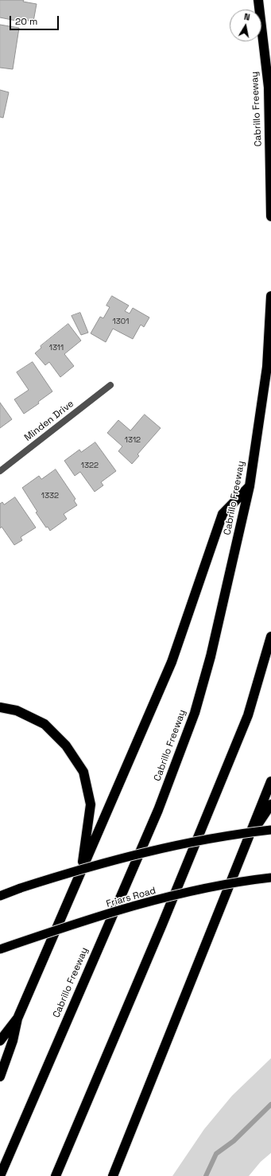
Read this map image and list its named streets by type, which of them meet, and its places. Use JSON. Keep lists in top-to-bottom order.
{
  "streets": {
    "highway": ["Cabrillo Freeway", "Friars Road"],
    "street": ["Minden Drive"]
  },
  "house_numbers": [
    "1301",
    "1311",
    "1312",
    "1322",
    "1332"
  ],
  "scale_bar": "20 m",
  "north": "top"
}
